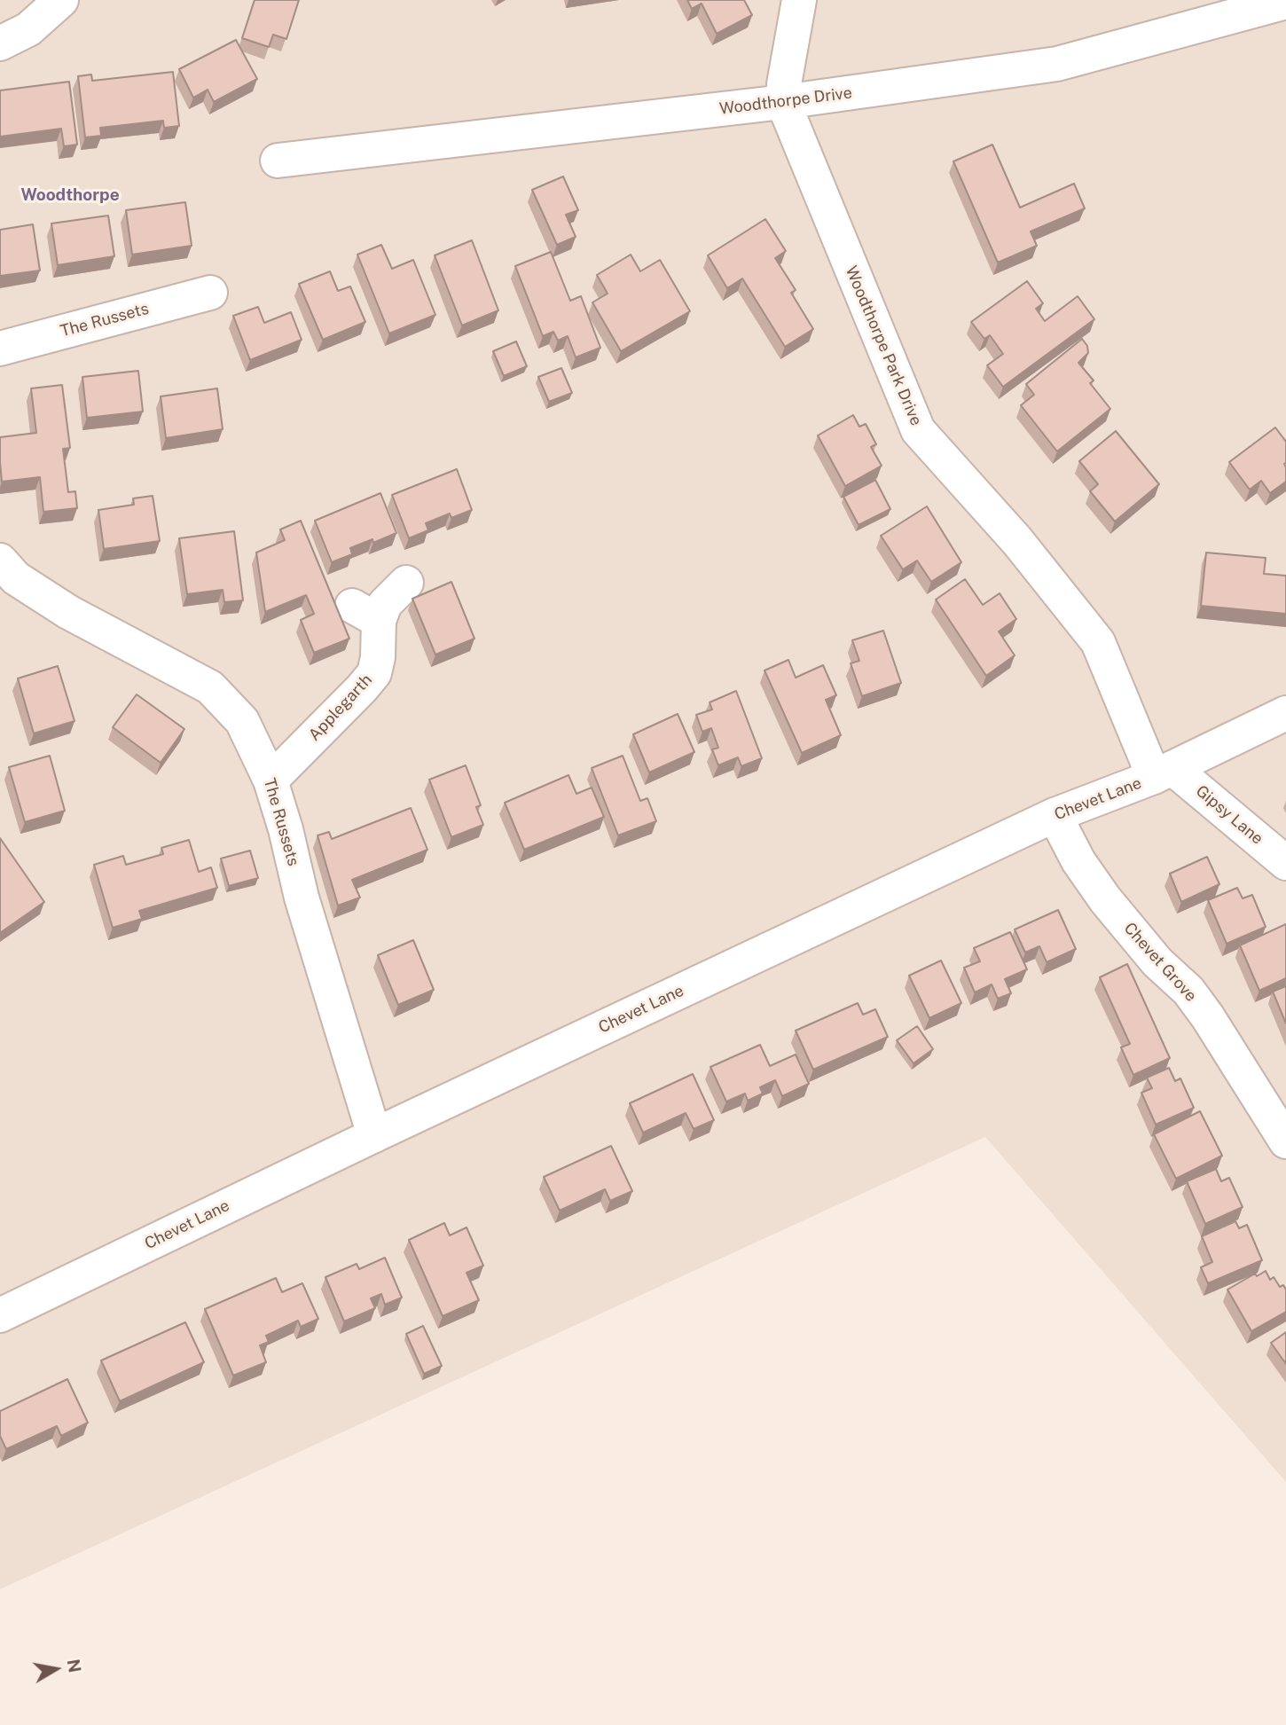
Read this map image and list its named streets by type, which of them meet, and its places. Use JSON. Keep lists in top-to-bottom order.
{
  "streets": {
    "street": [
      "Woodthorpe Drive",
      "The Russets",
      "Woodthorpe Park Drive",
      "Applegarth",
      "Chevet Lane",
      "Gipsy Lane",
      "Chevet Grove"
    ]
  },
  "crossings": [
    ["Woodthorpe Drive", "Woodthorpe Park Drive"],
    ["The Russets", "Applegarth"],
    ["The Russets", "Chevet Lane"],
    ["Woodthorpe Park Drive", "Chevet Lane"],
    ["Woodthorpe Park Drive", "Gipsy Lane"],
    ["Chevet Lane", "Gipsy Lane"],
    ["Chevet Lane", "Chevet Grove"]
  ],
  "districts": ["Woodthorpe"],
  "north": "right"
}
